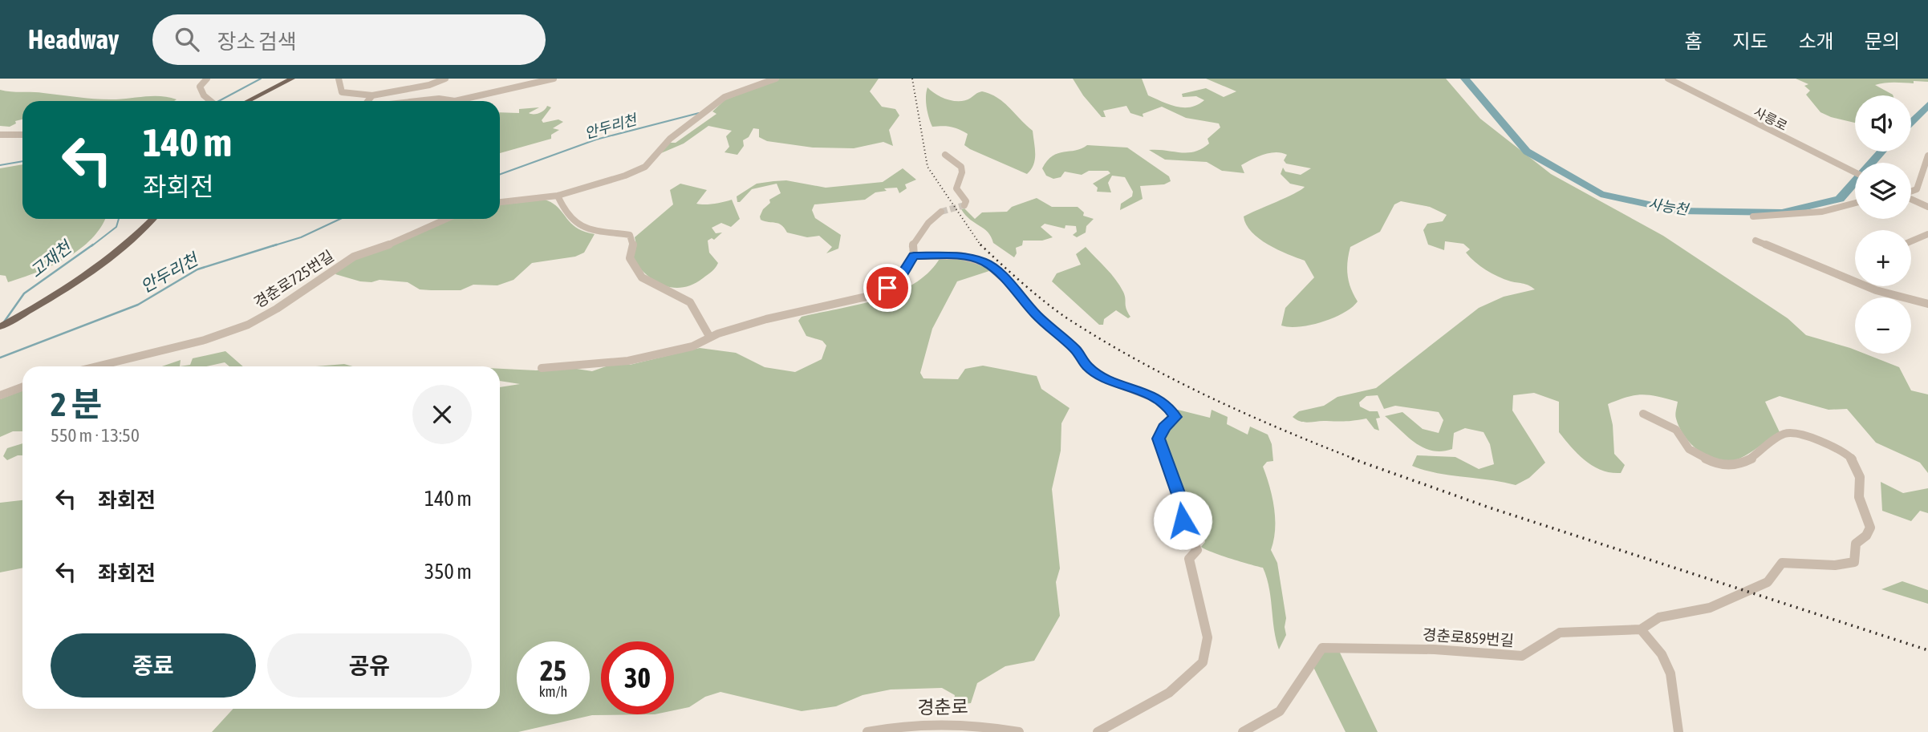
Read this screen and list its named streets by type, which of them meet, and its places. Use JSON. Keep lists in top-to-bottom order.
{
  "streets": {
    "street": [
      "사릉로",
      "경춘로725번길",
      "경춘로859번길",
      "경춘로"
    ]
  },
  "water": ["안두리천", "사능천", "고재천"],
  "page": {
    "header": "Headway",
    "search": "장소 검색",
    "nav": [
      "홈",
      "지도",
      "소개",
      "문의"
    ],
    "map_buttons": ["+", "−"],
    "turn": ["140 m", "좌회전"],
    "heading": ["2 분", "550 m · 13:50"],
    "list": [
      {
        "name": "좌회전",
        "value": "140 m"
      },
      {
        "name": "좌회전",
        "value": "350 m"
      }
    ],
    "buttons": ["종료", "공유"],
    "speed": "25 km/h",
    "limit": "30"
  }
}
